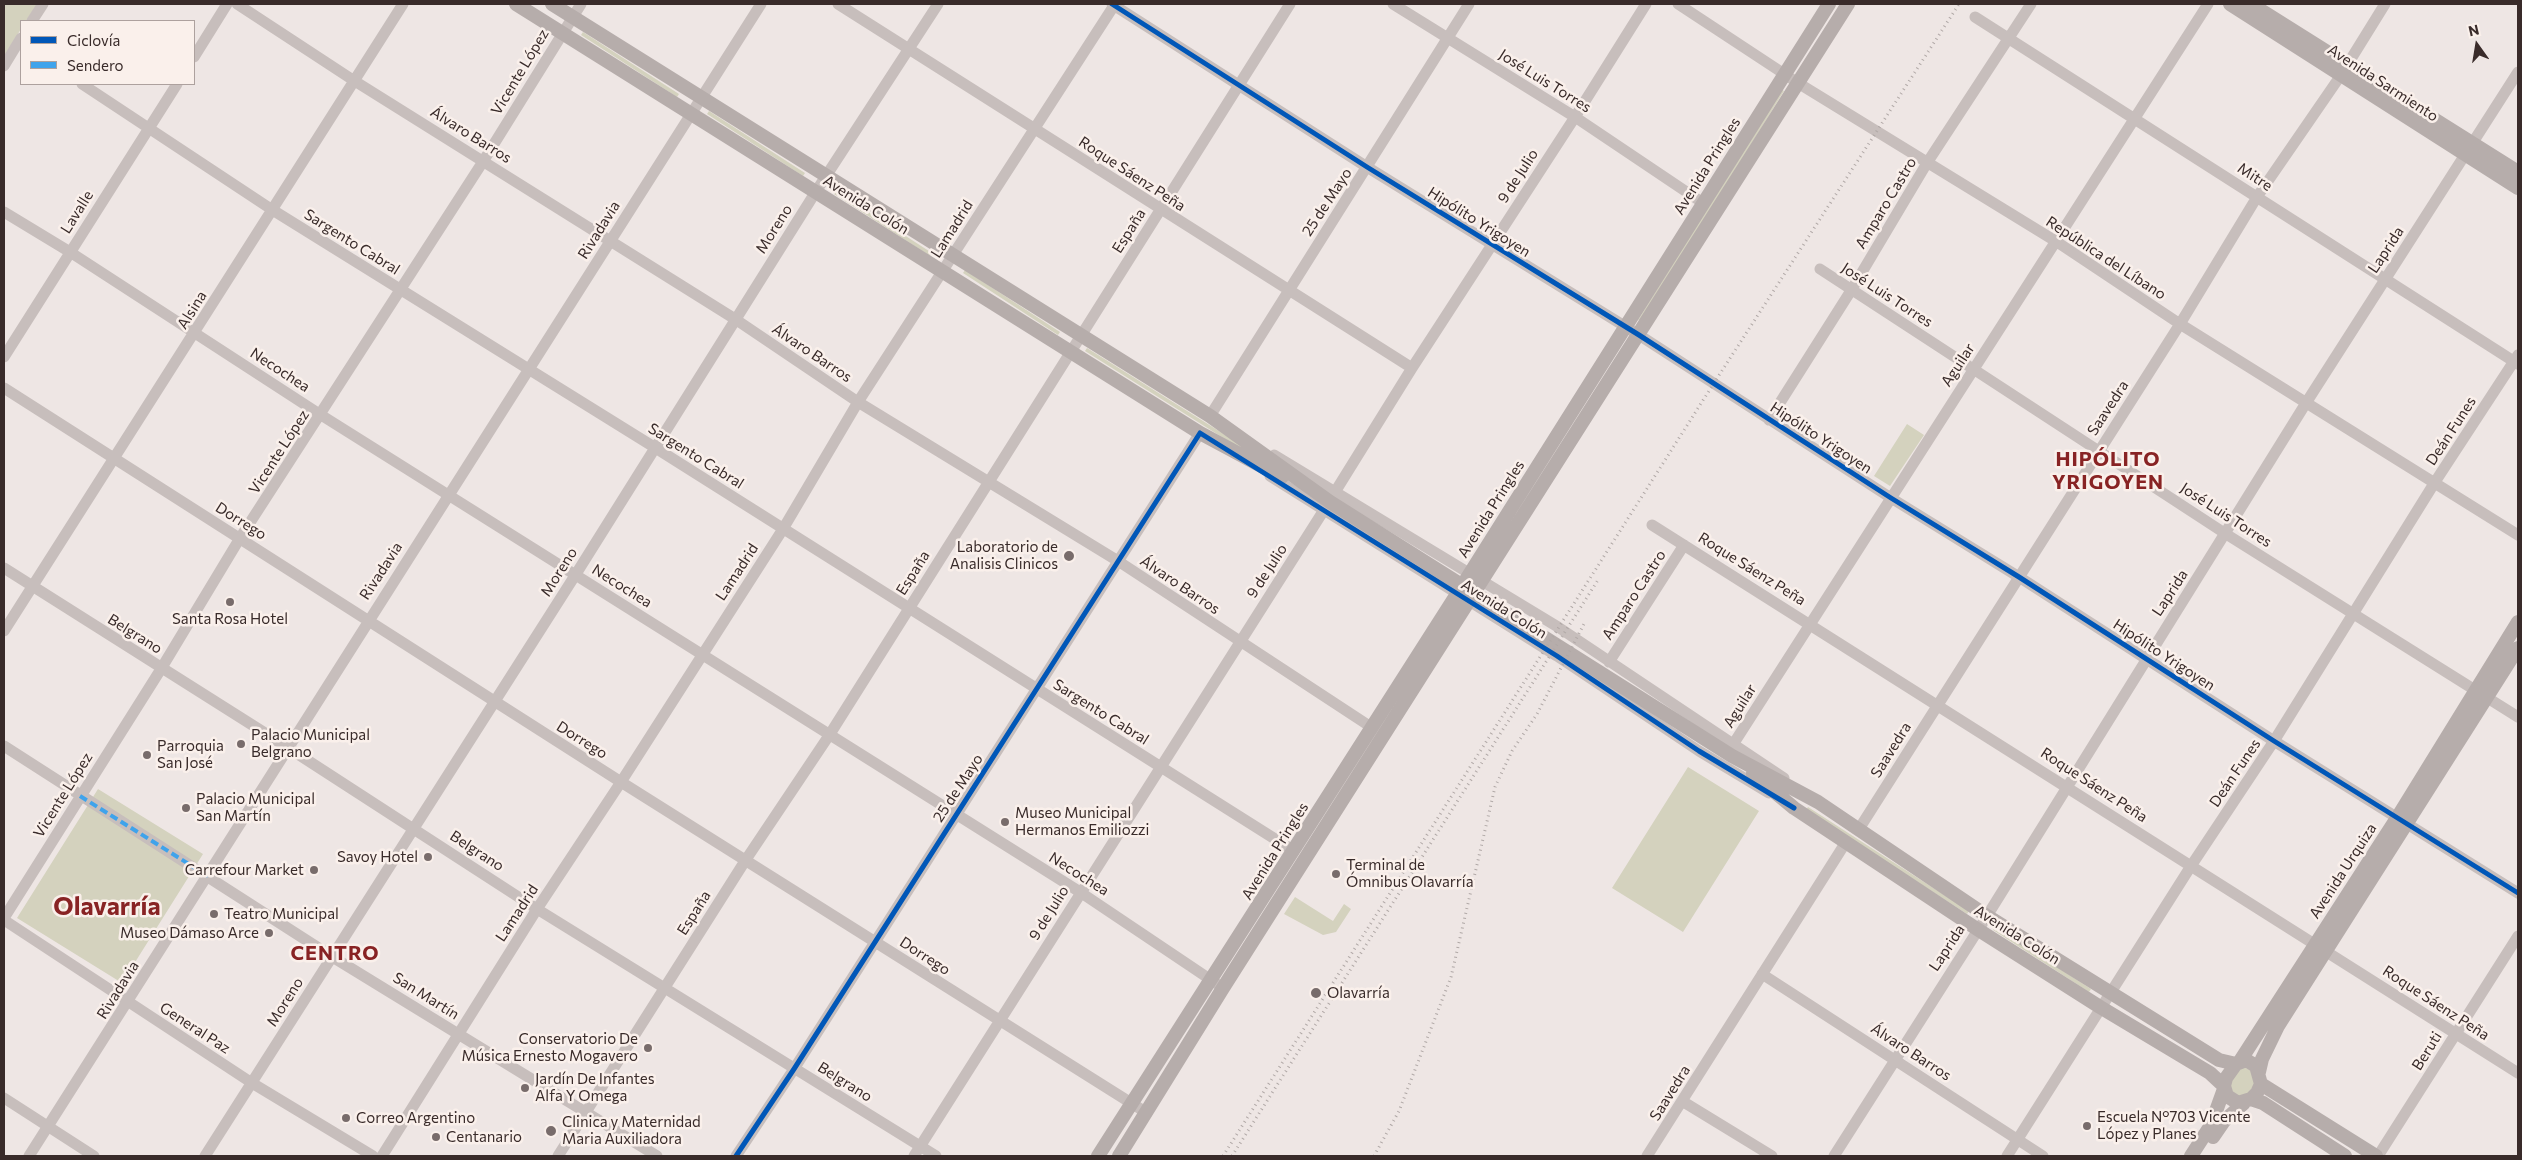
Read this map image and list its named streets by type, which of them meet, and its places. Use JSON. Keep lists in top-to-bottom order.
{
  "streets": {
    "main road": [
      "Avenida Sarmiento",
      "Avenida Pringles",
      "Avenida Colón",
      "Avenida Urquiza"
    ],
    "street": [
      "Vicente López",
      "José Luis Torres",
      "Álvaro Barros",
      "Roque Sáenz Peña",
      "9 de Julio",
      "Mitre",
      "25 de Mayo",
      "Amparo Castro",
      "Lavalle",
      "Hipólito Yrigoyen",
      "Moreno",
      "Lamadrid",
      "Rivadavia",
      "España",
      "Sargento Cabral",
      "Laprida",
      "República del Líbano",
      "Alsina",
      "Aguilar",
      "Necochea",
      "Saavedra",
      "Deán Funes",
      "Dorrego",
      "Belgrano",
      "San Martín",
      "General Paz",
      "Beruti"
    ]
  },
  "crossings": [
    ["Vicente López", "Álvaro Barros"],
    ["Vicente López", "Avenida Colón"],
    ["Vicente López", "Sargento Cabral"],
    ["Vicente López", "Necochea"],
    ["Vicente López", "Dorrego"],
    ["Vicente López", "Belgrano"],
    ["Vicente López", "San Martín"],
    ["Vicente López", "General Paz"],
    ["José Luis Torres", "Avenida Pringles"],
    ["José Luis Torres", "9 de Julio"],
    ["José Luis Torres", "25 de Mayo"],
    ["José Luis Torres", "Amparo Castro"],
    ["José Luis Torres", "Laprida"],
    ["José Luis Torres", "Aguilar"],
    ["José Luis Torres", "Saavedra"],
    ["José Luis Torres", "Deán Funes"],
    ["José Luis Torres", "Avenida Urquiza"],
    ["Avenida Sarmiento", "Laprida"],
    ["Avenida Sarmiento", "Saavedra"],
    ["Álvaro Barros", "Avenida Pringles"],
    ["Álvaro Barros", "9 de Julio"],
    ["Álvaro Barros", "25 de Mayo"],
    ["Álvaro Barros", "Moreno"],
    ["Álvaro Barros", "Lamadrid"],
    ["Álvaro Barros", "Rivadavia"],
    ["Álvaro Barros", "España"],
    ["Álvaro Barros", "Laprida"],
    ["Álvaro Barros", "Alsina"],
    ["Álvaro Barros", "Saavedra"],
    ["Álvaro Barros", "Deán Funes"],
    ["Avenida Pringles", "Avenida Colón"],
    ["Avenida Pringles", "Hipólito Yrigoyen"],
    ["Avenida Pringles", "Sargento Cabral"],
    ["Avenida Pringles", "República del Líbano"],
    ["Avenida Pringles", "Necochea"],
    ["Avenida Pringles", "Dorrego"],
    ["Roque Sáenz Peña", "9 de Julio"],
    ["Roque Sáenz Peña", "25 de Mayo"],
    ["Roque Sáenz Peña", "Amparo Castro"],
    ["Roque Sáenz Peña", "Moreno"],
    ["Roque Sáenz Peña", "Lamadrid"],
    ["Roque Sáenz Peña", "España"],
    ["Roque Sáenz Peña", "Laprida"],
    ["Roque Sáenz Peña", "Aguilar"],
    ["Roque Sáenz Peña", "Saavedra"],
    ["Roque Sáenz Peña", "Deán Funes"],
    ["Roque Sáenz Peña", "Avenida Urquiza"],
    ["Roque Sáenz Peña", "Beruti"],
    ["9 de Julio", "Avenida Colón"],
    ["9 de Julio", "Hipólito Yrigoyen"],
    ["9 de Julio", "Sargento Cabral"],
    ["9 de Julio", "Necochea"],
    ["9 de Julio", "Dorrego"],
    ["9 de Julio", "Belgrano"],
    ["Mitre", "Amparo Castro"],
    ["Mitre", "Laprida"],
    ["Mitre", "Aguilar"],
    ["Mitre", "Saavedra"],
    ["Mitre", "Deán Funes"],
    ["25 de Mayo", "Avenida Colón"],
    ["25 de Mayo", "Hipólito Yrigoyen"],
    ["25 de Mayo", "Sargento Cabral"],
    ["25 de Mayo", "Necochea"],
    ["25 de Mayo", "Dorrego"],
    ["25 de Mayo", "Belgrano"],
    ["Amparo Castro", "Avenida Colón"],
    ["Amparo Castro", "Hipólito Yrigoyen"],
    ["Amparo Castro", "República del Líbano"],
    ["Avenida Colón", "Moreno"],
    ["Avenida Colón", "Lamadrid"],
    ["Avenida Colón", "Rivadavia"],
    ["Avenida Colón", "España"],
    ["Avenida Colón", "Laprida"],
    ["Avenida Colón", "Aguilar"],
    ["Avenida Colón", "Saavedra"],
    ["Avenida Colón", "Deán Funes"],
    ["Avenida Colón", "Avenida Urquiza"],
    ["Lavalle", "Sargento Cabral"],
    ["Lavalle", "Necochea"],
    ["Hipólito Yrigoyen", "Lamadrid"],
    ["Hipólito Yrigoyen", "España"],
    ["Hipólito Yrigoyen", "Laprida"],
    ["Hipólito Yrigoyen", "Aguilar"],
    ["Hipólito Yrigoyen", "Saavedra"],
    ["Hipólito Yrigoyen", "Deán Funes"],
    ["Hipólito Yrigoyen", "Avenida Urquiza"],
    ["Moreno", "Sargento Cabral"],
    ["Moreno", "Necochea"],
    ["Moreno", "Dorrego"],
    ["Moreno", "Belgrano"],
    ["Moreno", "San Martín"],
    ["Moreno", "General Paz"],
    ["Lamadrid", "Sargento Cabral"],
    ["Lamadrid", "Necochea"],
    ["Lamadrid", "Dorrego"],
    ["Lamadrid", "Belgrano"],
    ["Lamadrid", "San Martín"],
    ["Rivadavia", "Sargento Cabral"],
    ["Rivadavia", "Necochea"],
    ["Rivadavia", "Dorrego"],
    ["Rivadavia", "Belgrano"],
    ["Rivadavia", "San Martín"],
    ["Rivadavia", "General Paz"],
    ["España", "Sargento Cabral"],
    ["España", "Necochea"],
    ["España", "Dorrego"],
    ["España", "Belgrano"],
    ["España", "San Martín"],
    ["Sargento Cabral", "Alsina"],
    ["Laprida", "República del Líbano"],
    ["República del Líbano", "Aguilar"],
    ["República del Líbano", "Saavedra"],
    ["República del Líbano", "Deán Funes"],
    ["Alsina", "Necochea"],
    ["Alsina", "Dorrego"],
    ["Alsina", "Belgrano"]
  ],
  "districts": ["HIPÓLITO YRIGOYEN", "Olavarría", "CENTRO"],
  "places": [
    "Laboratorio de Analisis Clinicos",
    "Santa Rosa Hotel",
    "Palacio Municipal Belgrano",
    "Parroquia San José",
    "Palacio Municipal San Martín",
    "Museo Municipal Hermanos Emiliozzi",
    "Savoy Hotel",
    "Carrefour Market",
    "Terminal de Ómnibus Olavarría",
    "Teatro Municipal",
    "Museo Dámaso Arce",
    "Olavarría",
    "Conservatorio De Música Ernesto Mogavero",
    "Jardín De Infantes Alfa Y Omega",
    "Correo Argentino",
    "Escuela N°703 Vicente López y Planes",
    "Clinica y Maternidad Maria Auxiliadora",
    "Centanario"
  ],
  "legend": ["Ciclovía", "Sendero"],
  "north": "top"
}
